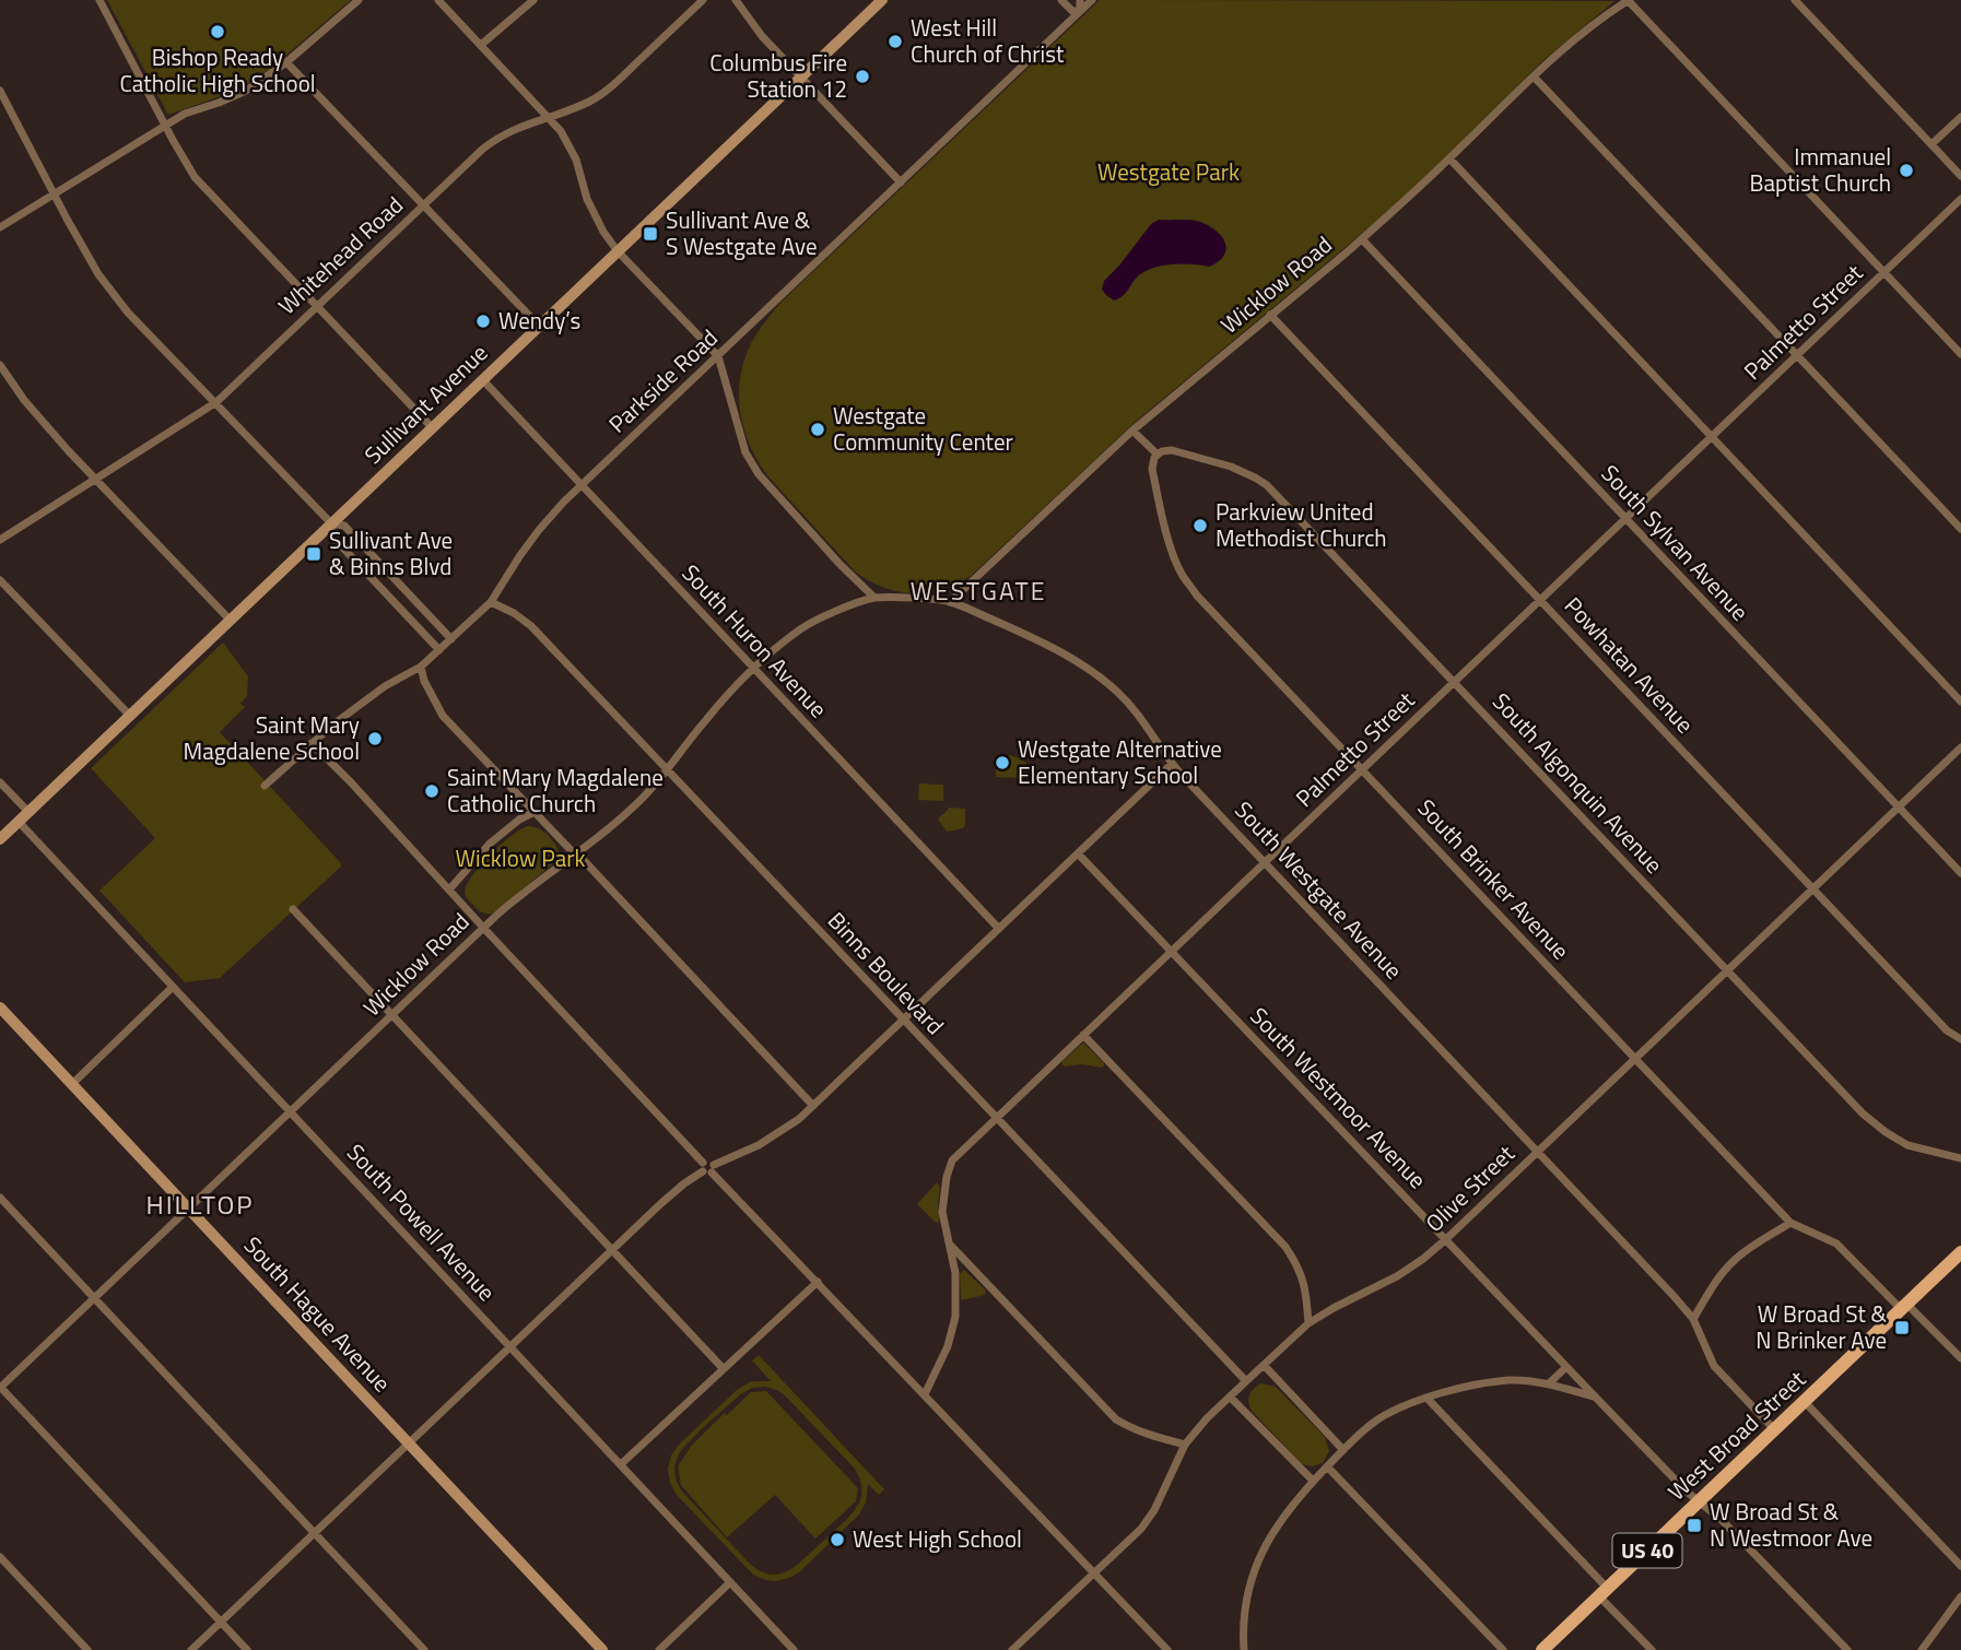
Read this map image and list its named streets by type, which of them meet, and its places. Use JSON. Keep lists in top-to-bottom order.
{
  "streets": {
    "main road": [
      "Sullivant Avenue",
      "South Hague Avenue",
      "West Broad Street",
      "US 40"
    ],
    "street": [
      "Whitehead Road",
      "Wicklow Road",
      "Palmetto Street",
      "Parkside Road",
      "South Sylvan Avenue",
      "South Huron Avenue",
      "Powhatan Avenue",
      "South Algonquin Avenue",
      "South Brinker Avenue",
      "South Westgate Avenue",
      "Binns Boulevard",
      "South Westmoor Avenue",
      "Olive Street",
      "South Powell Avenue"
    ]
  },
  "crossings": [
    ["Wicklow Road", "South Sylvan Avenue"],
    ["Wicklow Road", "South Huron Avenue"],
    ["Wicklow Road", "Powhatan Avenue"],
    ["Wicklow Road", "South Westgate Avenue"],
    ["Wicklow Road", "Binns Boulevard"],
    ["Wicklow Road", "South Powell Avenue"],
    ["Wicklow Road", "South Hague Avenue"],
    ["Palmetto Street", "South Sylvan Avenue"],
    ["Palmetto Street", "Powhatan Avenue"],
    ["Palmetto Street", "South Algonquin Avenue"],
    ["Palmetto Street", "South Brinker Avenue"],
    ["Palmetto Street", "South Westgate Avenue"],
    ["Palmetto Street", "Binns Boulevard"],
    ["Palmetto Street", "South Westmoor Avenue"],
    ["Parkside Road", "South Huron Avenue"],
    ["Parkside Road", "Binns Boulevard"],
    ["Sullivant Avenue", "South Huron Avenue"],
    ["Sullivant Avenue", "South Powell Avenue"],
    ["South Sylvan Avenue", "Olive Street"],
    ["Powhatan Avenue", "Olive Street"],
    ["South Algonquin Avenue", "South Brinker Avenue"],
    ["South Algonquin Avenue", "Olive Street"],
    ["South Brinker Avenue", "Olive Street"],
    ["South Brinker Avenue", "West Broad Street"],
    ["South Westgate Avenue", "Olive Street"],
    ["South Westgate Avenue", "West Broad Street"],
    ["Binns Boulevard", "Olive Street"],
    ["South Westmoor Avenue", "Olive Street"],
    ["South Westmoor Avenue", "West Broad Street"]
  ],
  "districts": ["WESTGATE", "HILLTOP"],
  "parks": ["Westgate Park", "Wicklow Park"],
  "places": {
    "other": [
      "Bishop Ready Catholic High School",
      "West Hill Church of Christ",
      "Columbus Fire Station 12",
      "Immanuel Baptist Church",
      "Wendy’s",
      "Westgate Community Center",
      "Parkview United Methodist Church",
      "Saint Mary Magdalene School",
      "Westgate Alternative Elementary School",
      "Saint Mary Magdalene Catholic Church",
      "West High School"
    ],
    "transit": [
      "Sullivant Ave & S Westgate Ave",
      "Sullivant Ave & Binns Blvd",
      "W Broad St & N Brinker Ave",
      "W Broad St & N Westmoor Ave"
    ]
  }
}
